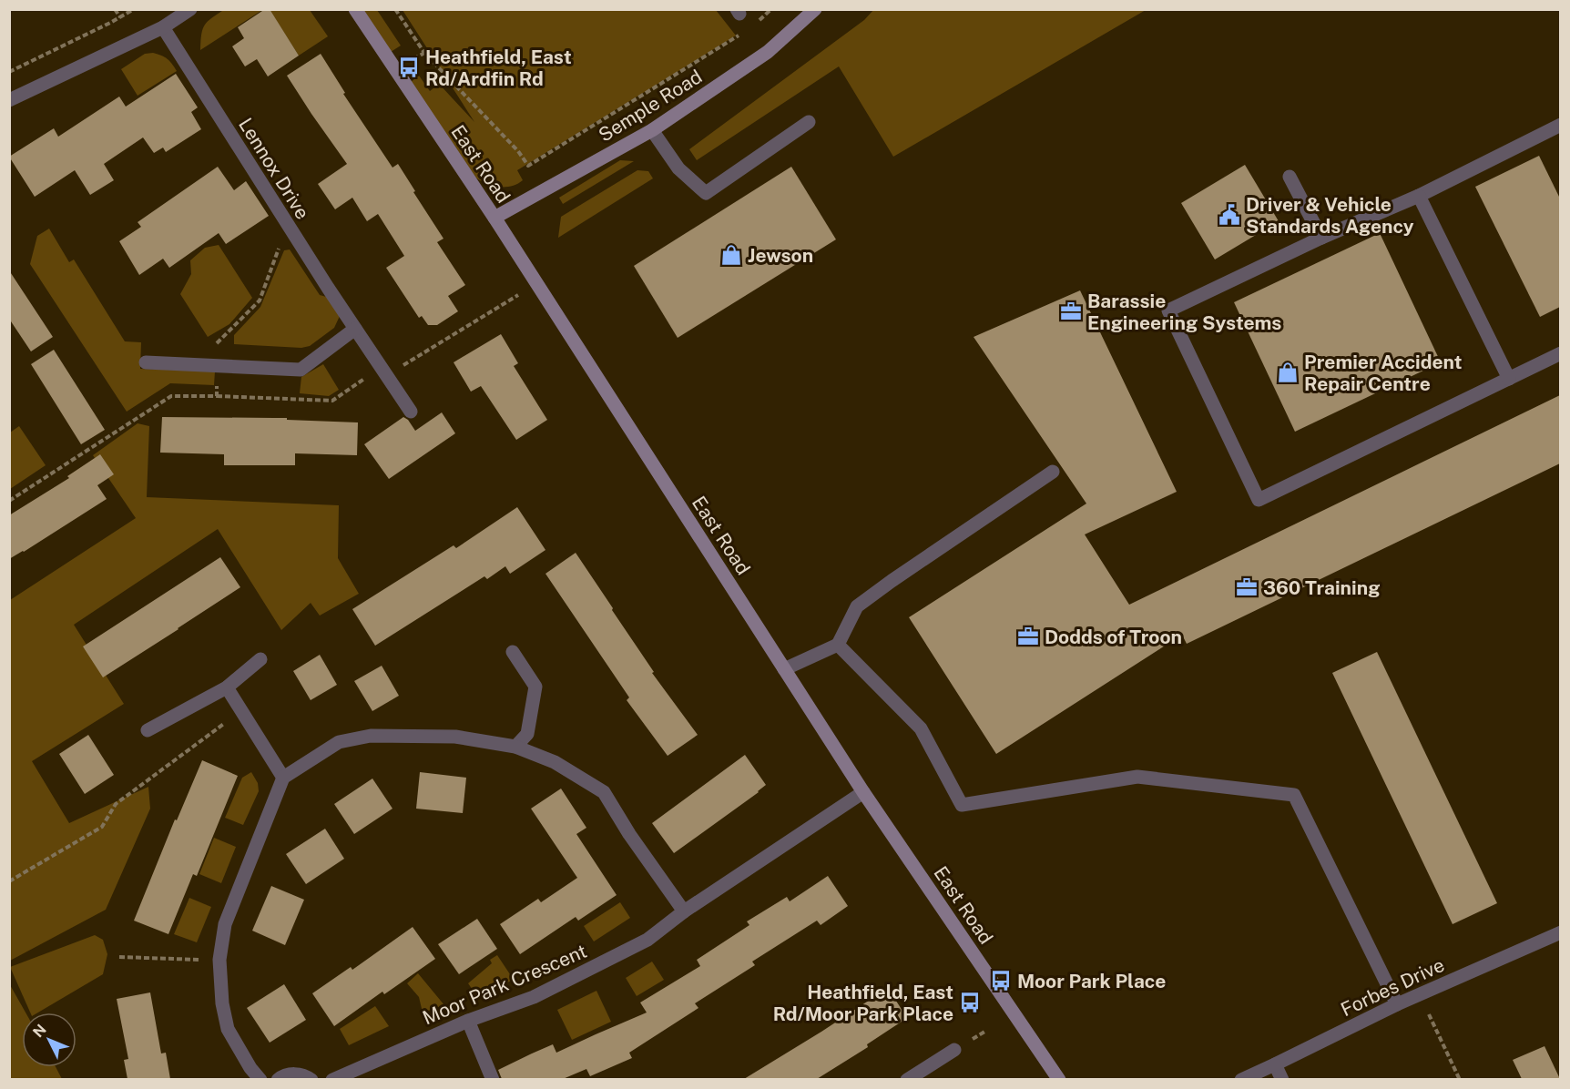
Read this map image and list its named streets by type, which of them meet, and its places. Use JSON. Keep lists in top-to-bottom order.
{
  "streets": {
    "street": [
      "Semple Road",
      "East Road",
      "Lennox Drive",
      "Moor Park Crescent",
      "Forbes Drive"
    ]
  },
  "crossings": [
    ["Semple Road", "East Road"],
    ["East Road", "Moor Park Crescent"]
  ],
  "places": {
    "bus stop": ["Heathfield, East Rd/Ardfin Rd", "Moor Park Place", "Heathfield, East Rd/Moor Park Place"],
    "public building": ["Driver & Vehicle Standards Agency"],
    "shop": ["Jewson", "Premier Accident Repair Centre"],
    "office": ["Barassie Engineering Systems", "360 Training", "Dodds of Troon"]
  },
  "north": "top left"
}
